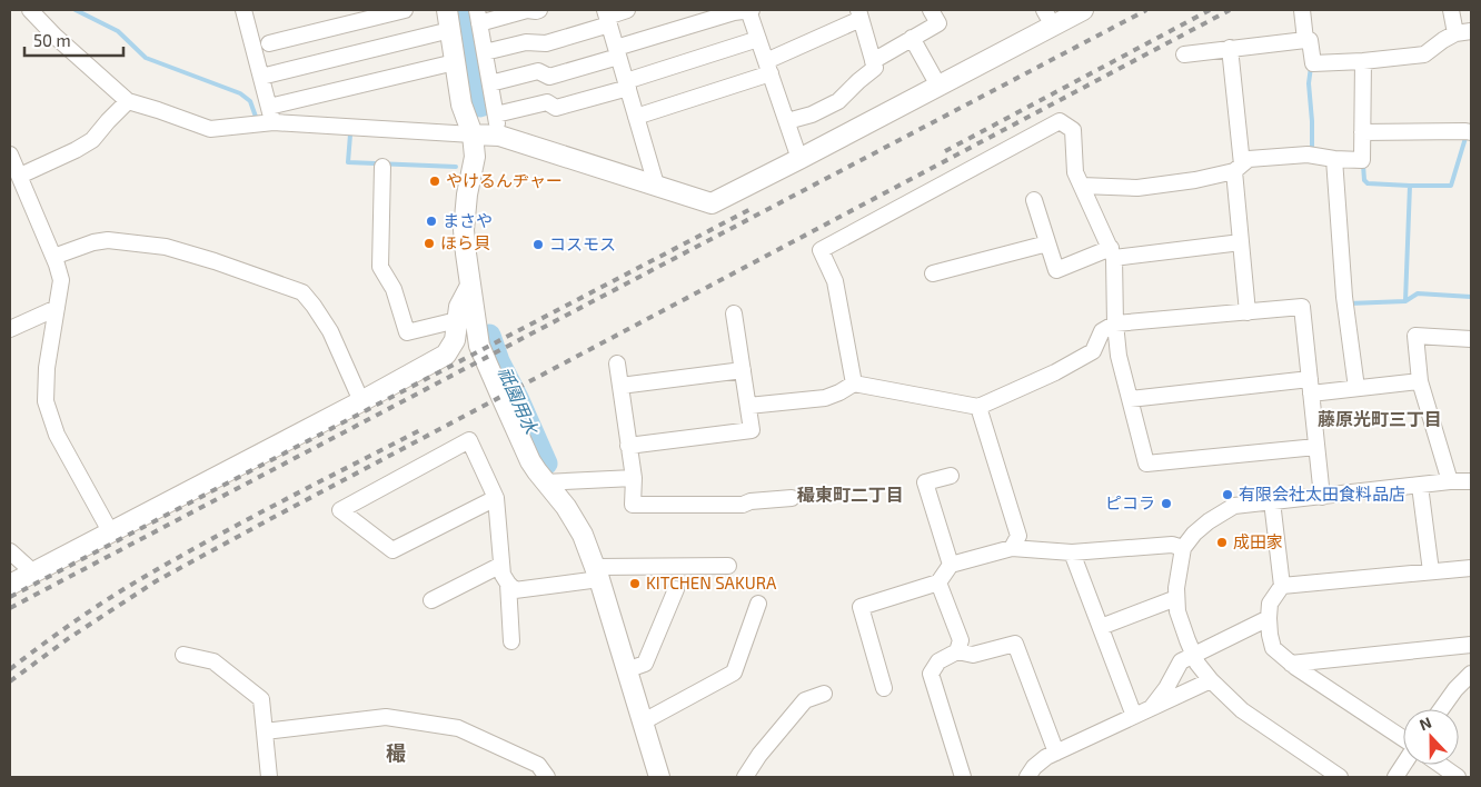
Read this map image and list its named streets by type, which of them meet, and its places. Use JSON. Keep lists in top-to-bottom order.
{
  "districts": ["藤原光町三丁目", "穝東町二丁目", "穝"],
  "water": ["祇園用水"],
  "places": [
    "やけるんヂャー",
    "まさや",
    "ほら貝",
    "コスモス",
    "有限会社太田食料品店",
    "ピコラ",
    "成田家",
    "KITCHEN SAKURA"
  ],
  "scale_bar": "50 m",
  "north": "top"
}
